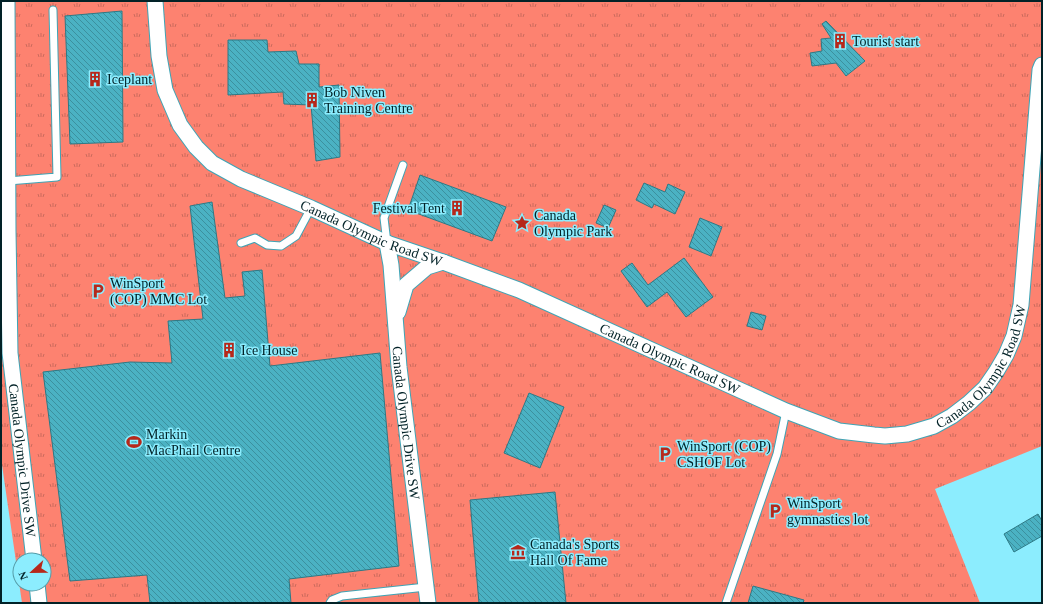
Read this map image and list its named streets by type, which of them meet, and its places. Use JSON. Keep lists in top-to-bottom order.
{
  "streets": {
    "street": ["Canada Olympic Road SW", "Canada Olympic Drive SW"]
  },
  "crossings": [
    ["Canada Olympic Road SW", "Canada Olympic Drive SW"]
  ],
  "places": {
    "building": [
      "Tourist start",
      "Iceplant",
      "Bob Niven Training Centre",
      "Festival Tent",
      "Ice House"
    ],
    "place": ["Canada Olympic Park"],
    "parking": ["WinSport (COP) MMC Lot", "WinSport (COP) CSHOF Lot", "WinSport gymnastics lot"],
    "sports": ["Markin MacPhail Centre"],
    "museum": ["Canada's Sports Hall Of Fame"]
  },
  "north": "left"
}
